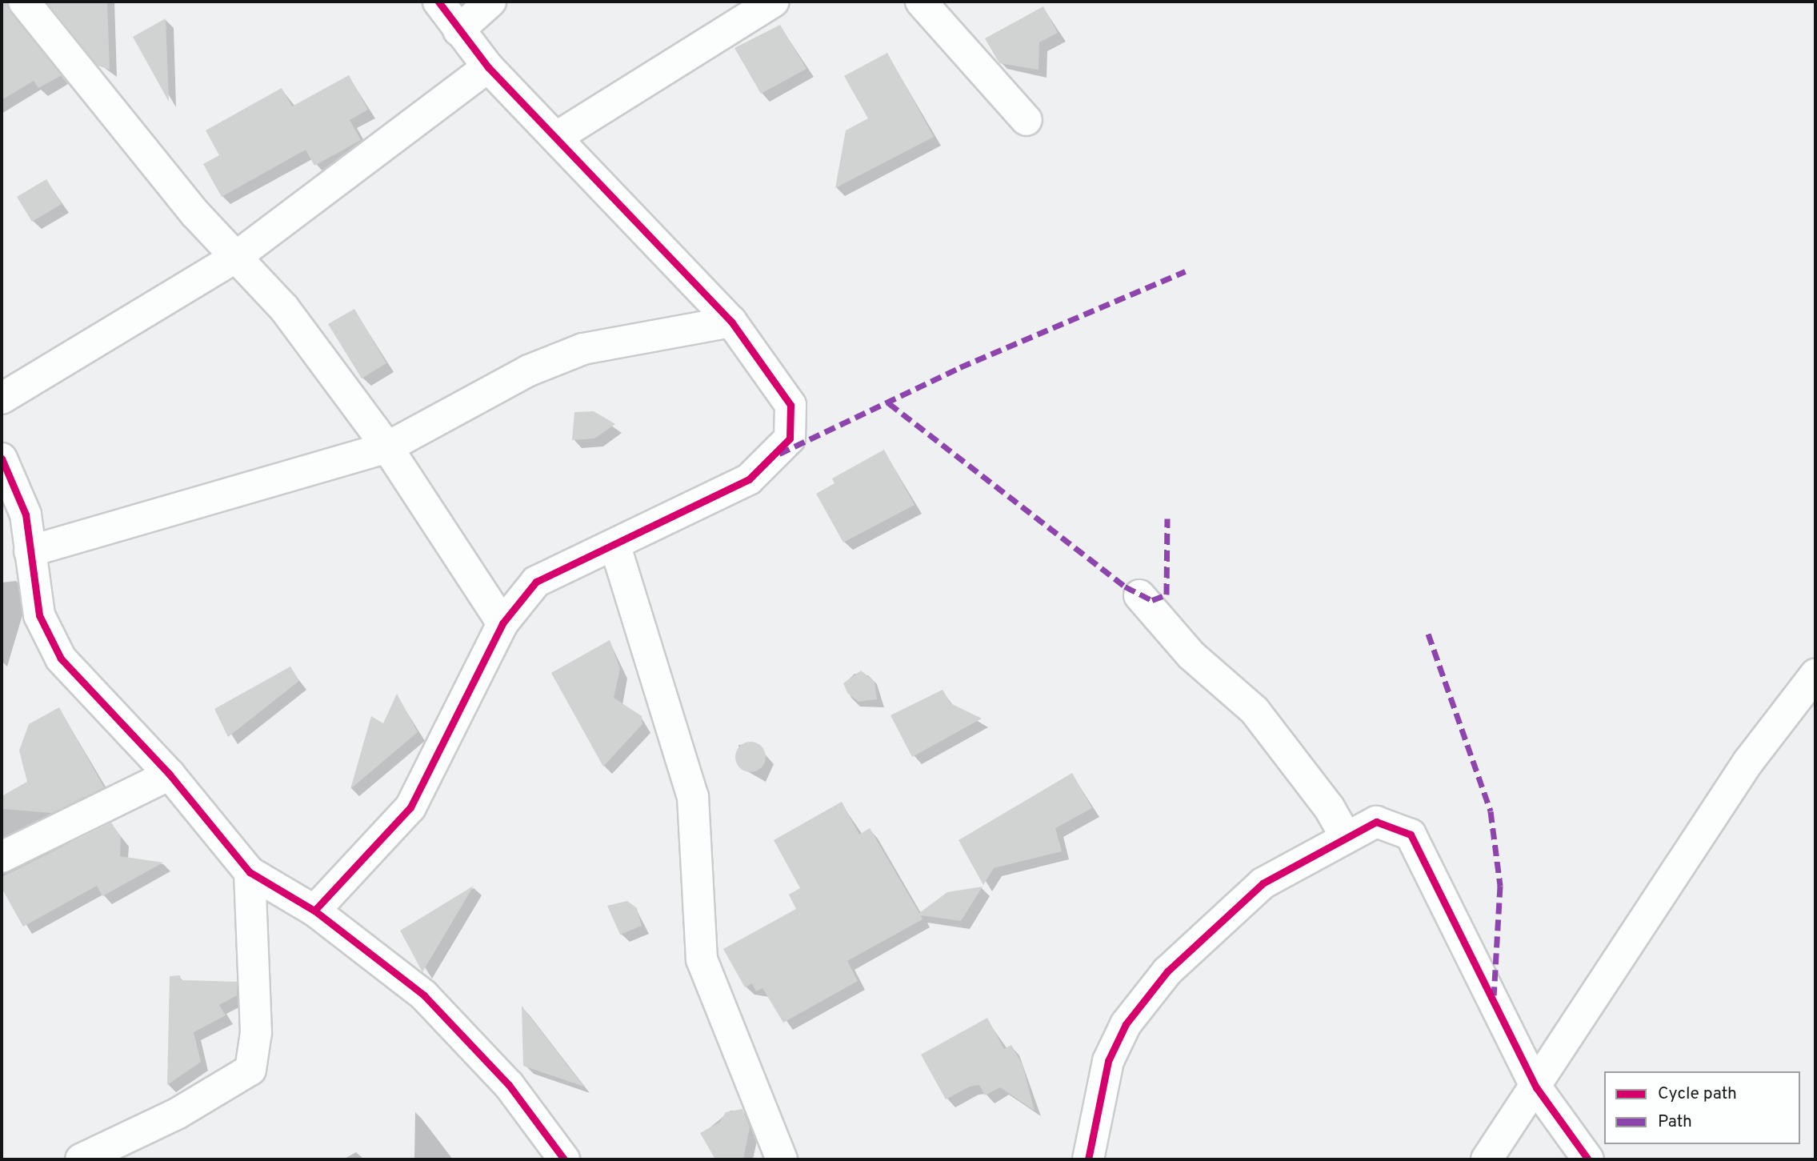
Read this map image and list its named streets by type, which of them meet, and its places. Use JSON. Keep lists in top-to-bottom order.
{
  "legend": ["Cycle path", "Path"]
}
